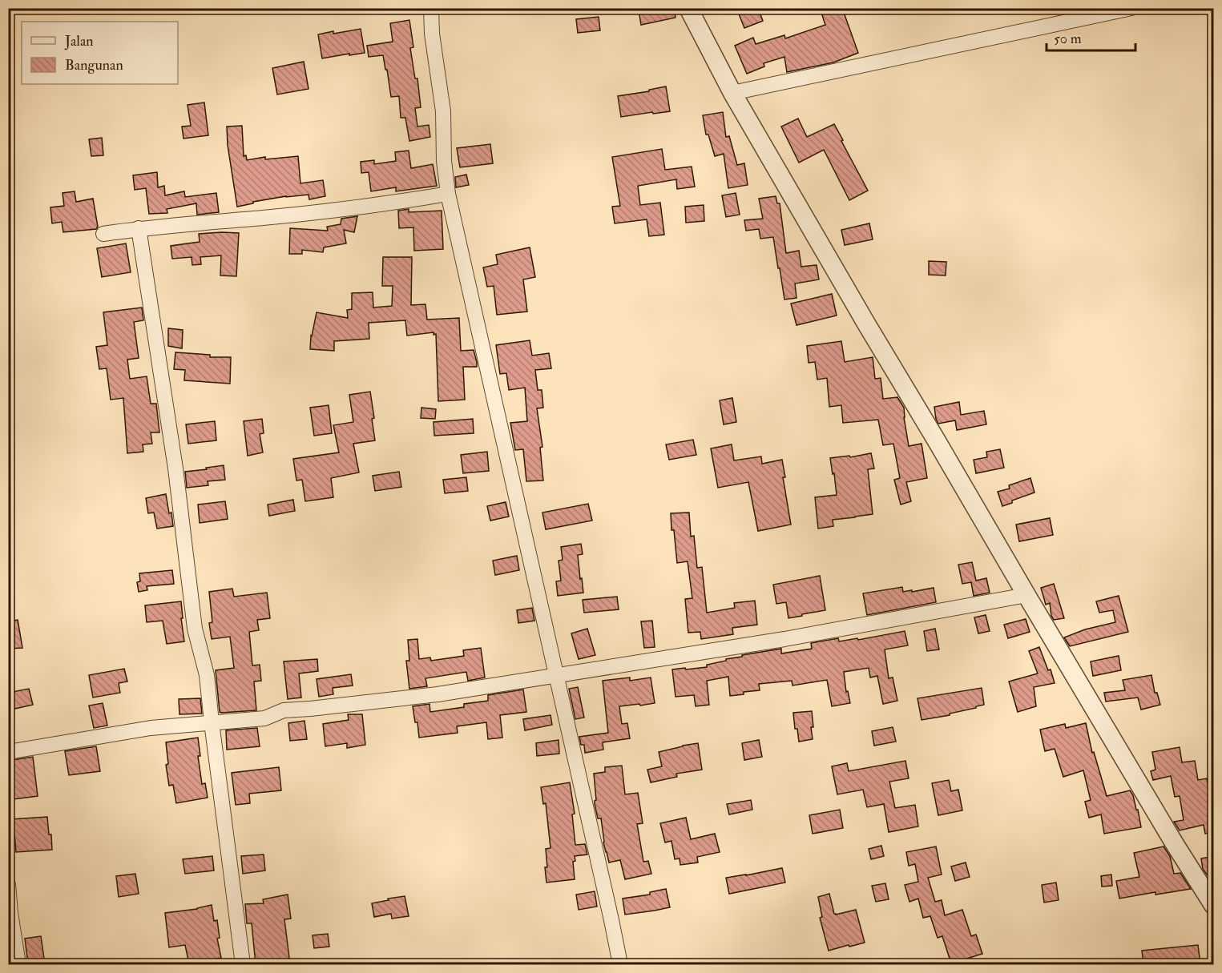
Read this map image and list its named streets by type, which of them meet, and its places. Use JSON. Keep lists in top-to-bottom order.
{
  "legend": ["Jalan", "Bangunan"],
  "scale_bar": "50 m"
}
